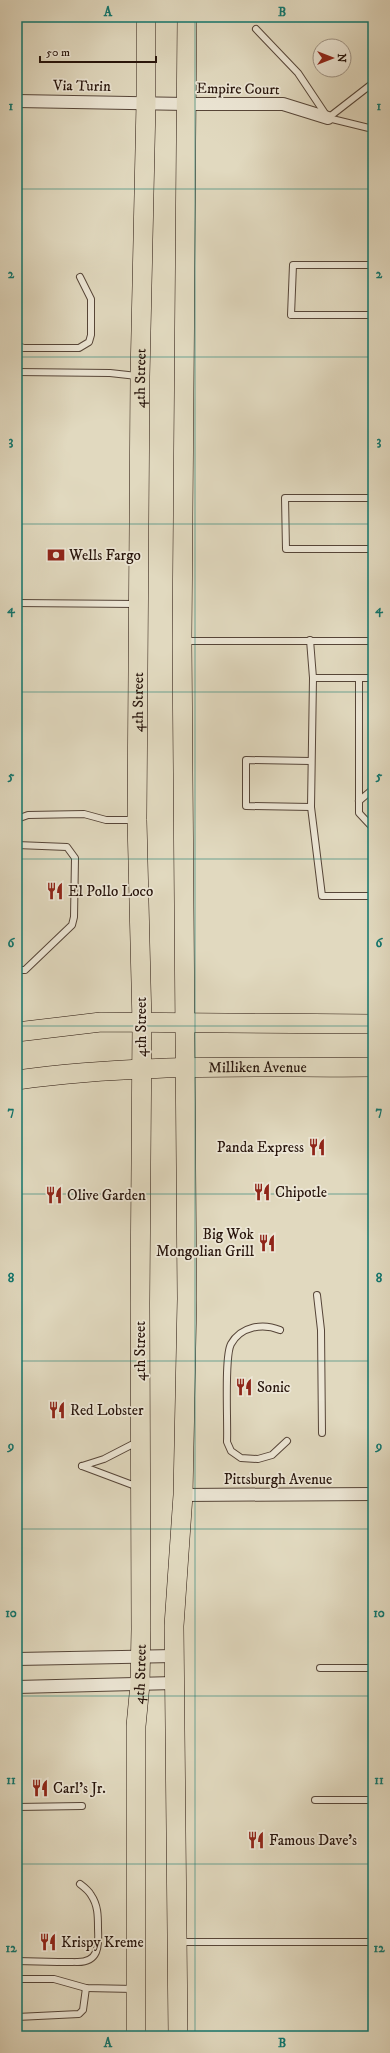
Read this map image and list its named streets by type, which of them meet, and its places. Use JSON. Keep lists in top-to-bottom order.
{
  "streets": {
    "main road": ["4th Street", "Milliken Avenue"],
    "street": ["Via Turin", "Empire Court", "Pittsburgh Avenue"]
  },
  "crossings": [
    ["Via Turin", "Empire Court"],
    ["Via Turin", "4th Street"],
    ["Empire Court", "4th Street"],
    ["4th Street", "Milliken Avenue"]
  ],
  "places": {
    "bank": ["Wells Fargo"],
    "restaurant": [
      "El Pollo Loco",
      "Panda Express",
      "Chipotle",
      "Olive Garden",
      "Big Wok Mongolian Grill",
      "Sonic",
      "Red Lobster",
      "Carl's Jr.",
      "Famous Dave's",
      "Krispy Kreme"
    ]
  },
  "scale_bar": "50 m",
  "north": "right",
  "grid": {
    "columns": ["A", "B"],
    "rows": [
      "1",
      "2",
      "3",
      "4",
      "5",
      "6",
      "7",
      "8",
      "9",
      "10",
      "11",
      "12"
    ]
  }
}
